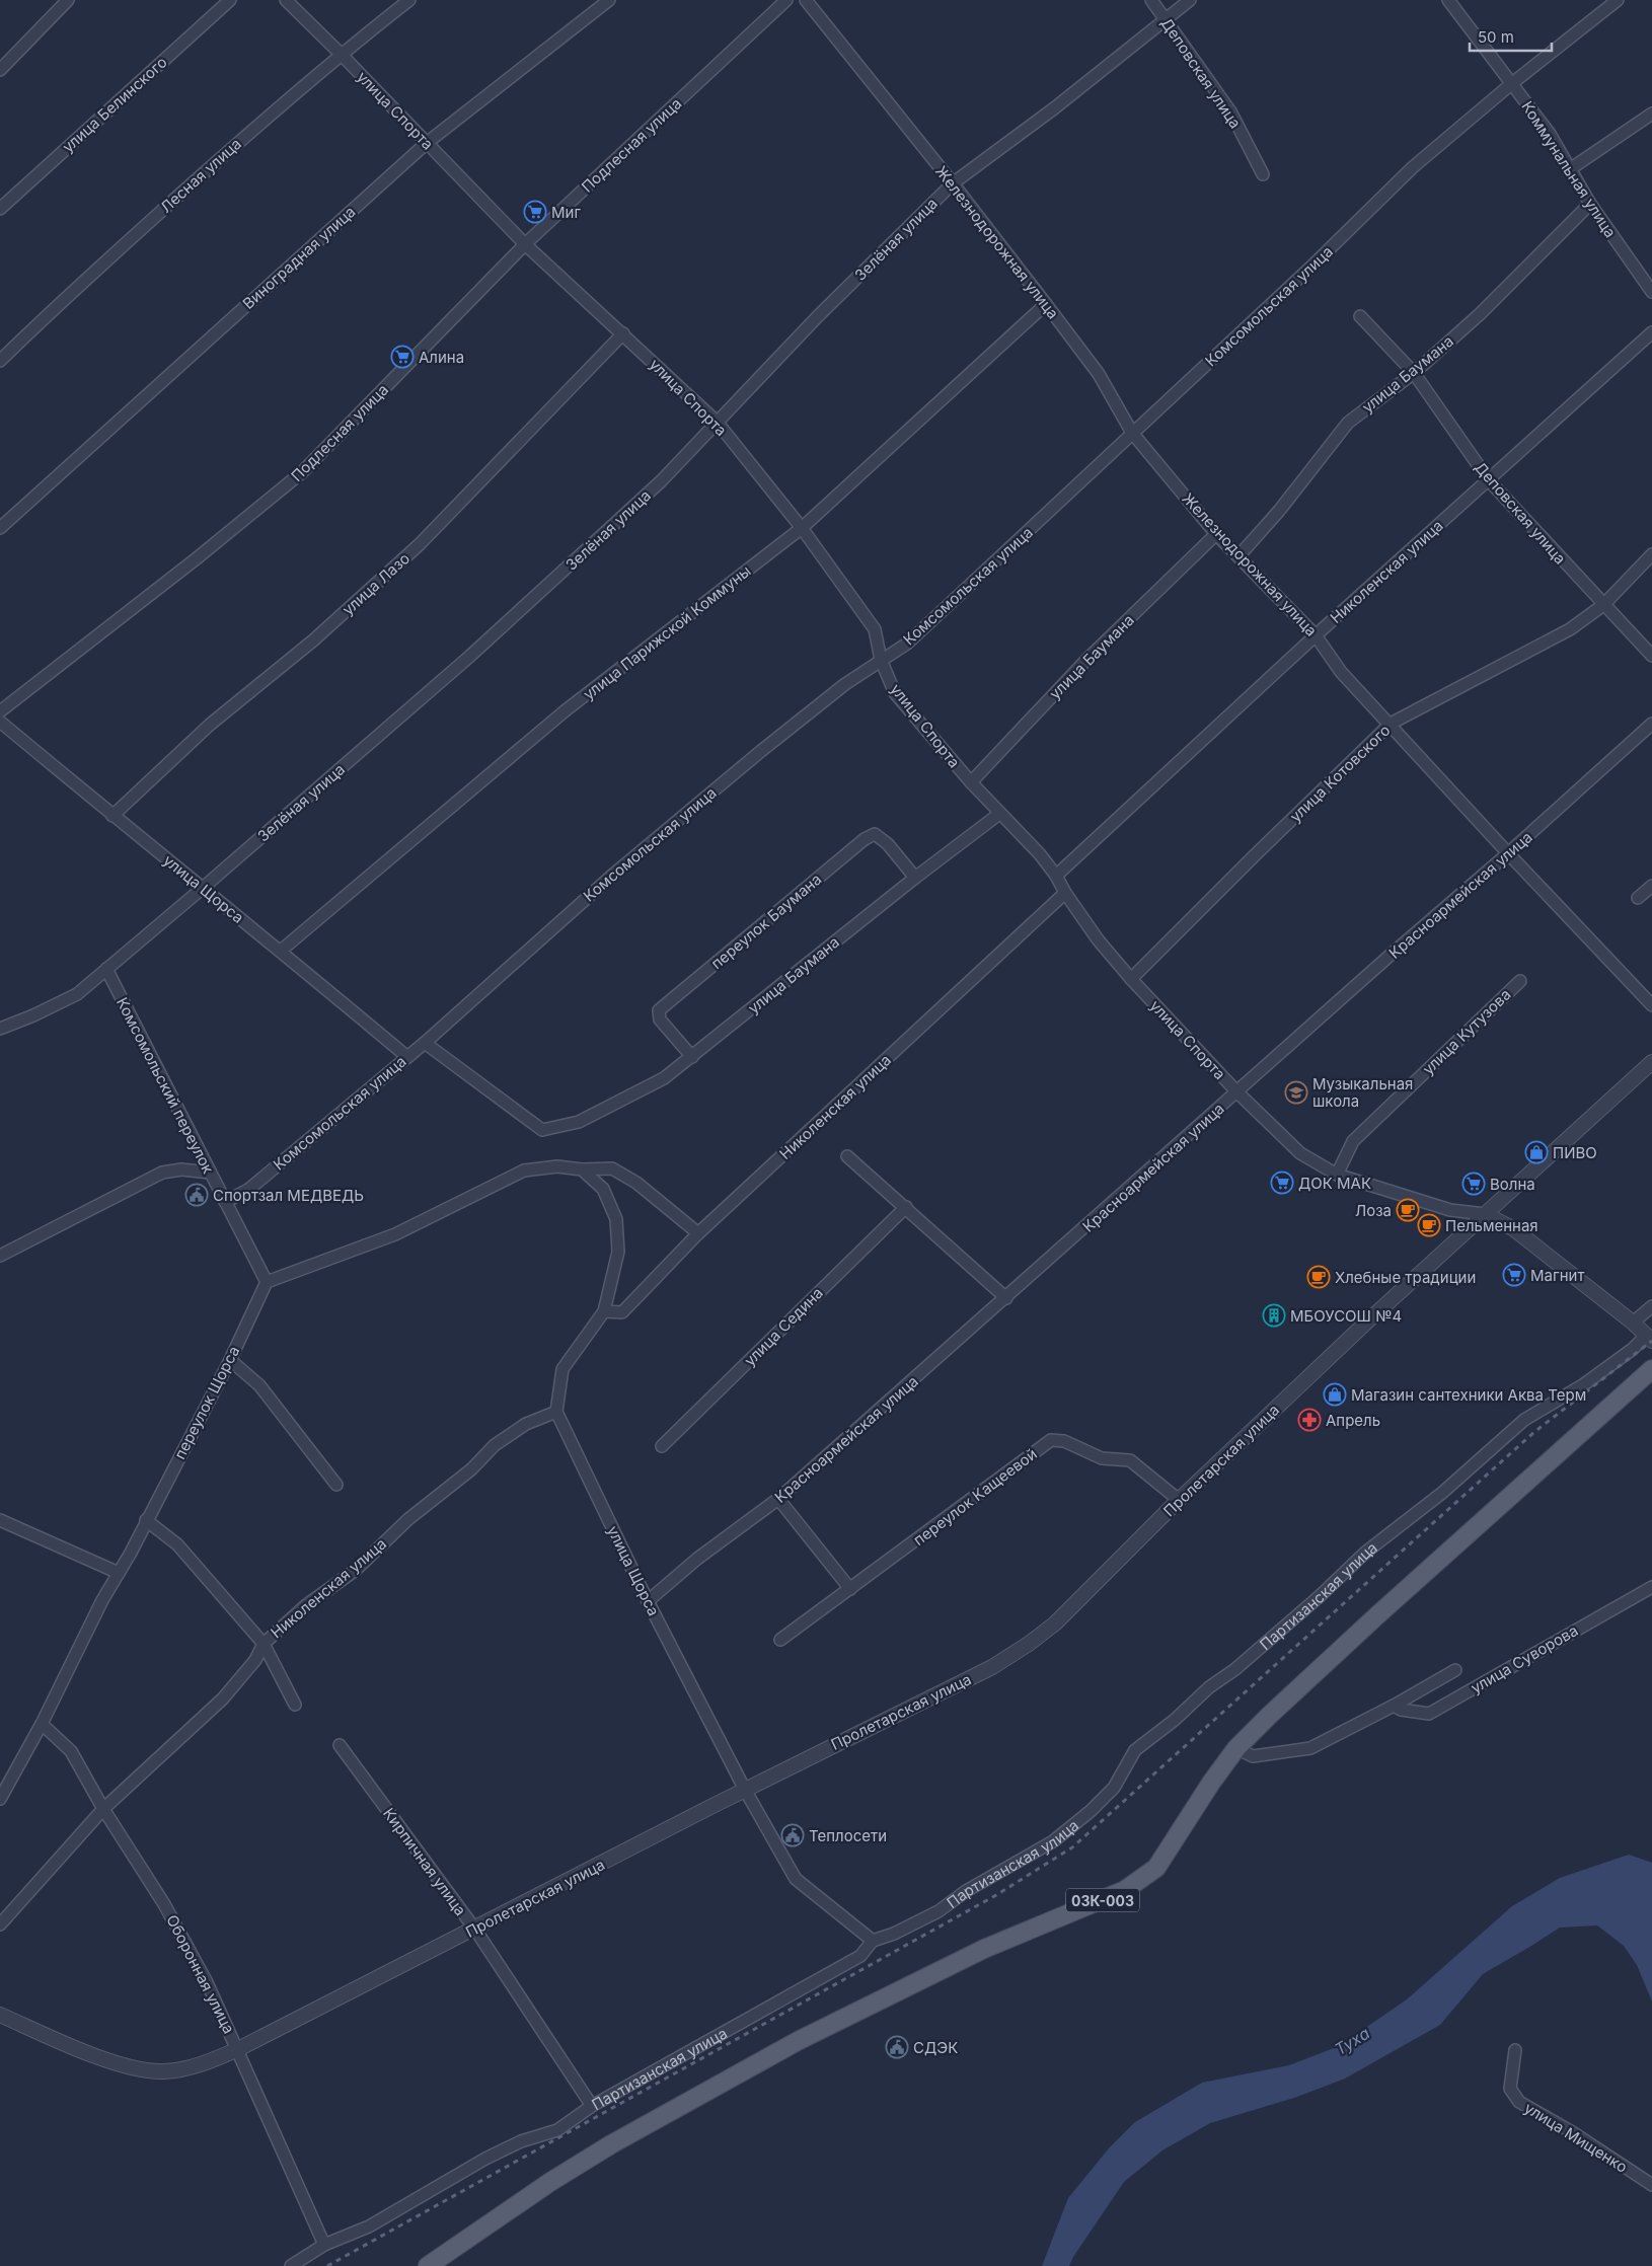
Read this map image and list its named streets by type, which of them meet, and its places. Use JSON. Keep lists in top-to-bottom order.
{
  "streets": {
    "main road": ["03К-003"],
    "street": [
      "Деповская улица",
      "улица Белинского",
      "улица Спорта",
      "Подлесная улица",
      "Коммунальная улица",
      "Лесная улица",
      "Зелёная улица",
      "Железнодорожная улица",
      "Виноградная улица",
      "Комсомольская улица",
      "улица Баумана",
      "Николенская улица",
      "улица Лазо",
      "улица Парижской Коммуны",
      "улица Котовского",
      "улица Щорса",
      "Красноармейская улица",
      "переулок Баумана",
      "улица Кутузова",
      "Комсомольский переулок",
      "улица Седина",
      "переулок Щорса",
      "Пролетарская улица",
      "переулок Кащеевой",
      "Партизанская улица",
      "улица Суворова",
      "Кирпичная улица",
      "Оборонная улица",
      "улица Мищенко"
    ]
  },
  "crossings": [
    ["Деповская улица", "Зелёная улица"],
    ["Деповская улица", "улица Баумана"],
    ["Деповская улица", "Николенская улица"],
    ["Деповская улица", "улица Котовского"],
    ["улица Спорта", "Подлесная улица"],
    ["улица Спорта", "Лесная улица"],
    ["улица Спорта", "Зелёная улица"],
    ["улица Спорта", "Виноградная улица"],
    ["улица Спорта", "Комсомольская улица"],
    ["улица Спорта", "улица Баумана"],
    ["улица Спорта", "Николенская улица"],
    ["улица Спорта", "улица Лазо"],
    ["улица Спорта", "улица Парижской Коммуны"],
    ["улица Спорта", "улица Котовского"],
    ["улица Спорта", "Красноармейская улица"],
    ["улица Спорта", "улица Кутузова"],
    ["улица Спорта", "Пролетарская улица"],
    ["улица Спорта", "Партизанская улица"],
    ["Коммунальная улица", "Комсомольская улица"],
    ["Коммунальная улица", "улица Баумана"],
    ["Зелёная улица", "Железнодорожная улица"],
    ["Зелёная улица", "улица Щорса"],
    ["Зелёная улица", "Комсомольский переулок"],
    ["Железнодорожная улица", "Комсомольская улица"],
    ["Железнодорожная улица", "улица Баумана"],
    ["Железнодорожная улица", "Николенская улица"],
    ["Железнодорожная улица", "улица Парижской Коммуны"],
    ["Железнодорожная улица", "улица Котовского"],
    ["Железнодорожная улица", "Красноармейская улица"],
    ["Комсомольская улица", "улица Баумана"],
    ["Комсомольская улица", "улица Щорса"],
    ["Комсомольская улица", "Комсомольский переулок"],
    ["улица Баумана", "переулок Баумана"],
    ["Николенская улица", "улица Щорса"],
    ["Николенская улица", "Оборонная улица"],
    ["улица Лазо", "улица Щорса"],
    ["улица Парижской Коммуны", "улица Щорса"],
    ["улица Щорса", "Красноармейская улица"],
    ["улица Щорса", "Пролетарская улица"],
    ["улица Щорса", "Партизанская улица"],
    ["Комсомольский переулок", "переулок Щорса"],
    ["переулок Щорса", "Оборонная улица"],
    ["Пролетарская улица", "переулок Кащеевой"],
    ["Пролетарская улица", "Кирпичная улица"],
    ["Пролетарская улица", "Оборонная улица"],
    ["Партизанская улица", "Кирпичная улица"],
    ["Партизанская улица", "Оборонная улица"],
    ["улица Суворова", "03К-003"]
  ],
  "water": ["Туха"],
  "places": {
    "supermarket": [
      "Миг",
      "Алина",
      "ДОК МАК",
      "Волна",
      "Магнит"
    ],
    "school or university": ["Музыкальная школа"],
    "shop": ["ПИВО", "Магазин сантехники Аква Терм"],
    "public building": ["Спортзал МЕДВЕДЬ", "Теплосети", "СДЭК"],
    "cafe": ["Лоза", "Пельменная", "Хлебные традиции"],
    "building": ["МБОУСОШ №4"],
    "pharmacy": ["Апрель"]
  },
  "scale_bar": "50 m"
}
